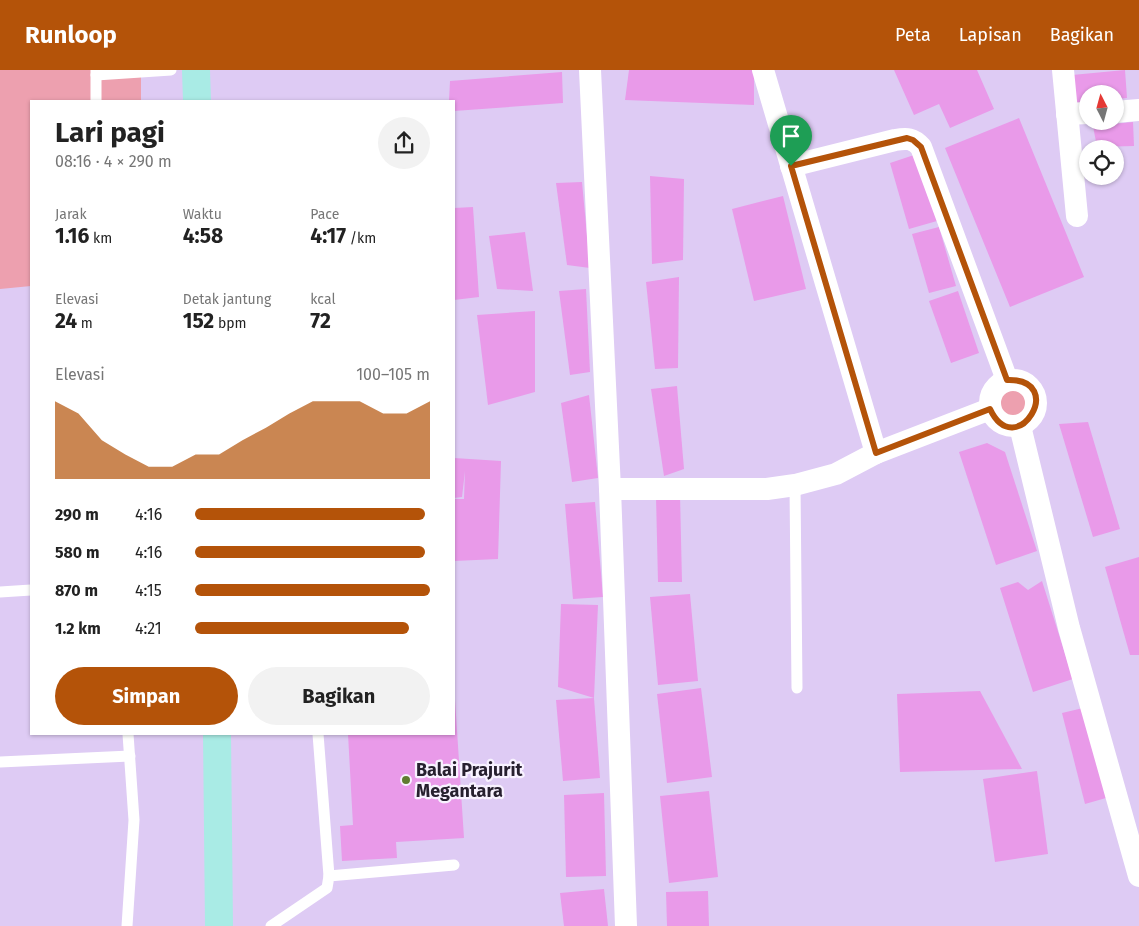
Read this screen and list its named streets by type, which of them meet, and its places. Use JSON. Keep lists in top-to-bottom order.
{
  "places": ["Balai Prajurit Megantara"],
  "north": "top",
  "page": {
    "header": "Runloop",
    "nav": ["Peta", "Lapisan", "Bagikan"],
    "heading": ["Lari pagi", "08:16 · 4 × 290 m"],
    "stats": [
      ["Jarak", "1.16 km"],
      ["Waktu", "4:58"],
      ["Pace", "4:17 /km"],
      ["Elevasi", "24 m"],
      ["Detak jantung", "152 bpm"],
      ["kcal", "72"]
    ],
    "chart": ["Elevasi", "100–105 m"],
    "list": [
      {
        "name": "290 m",
        "note": "4:16"
      },
      {
        "name": "580 m",
        "note": "4:16"
      },
      {
        "name": "870 m",
        "note": "4:15"
      },
      {
        "name": "1.2 km",
        "note": "4:21"
      }
    ],
    "buttons": ["Simpan", "Bagikan"]
  }
}
